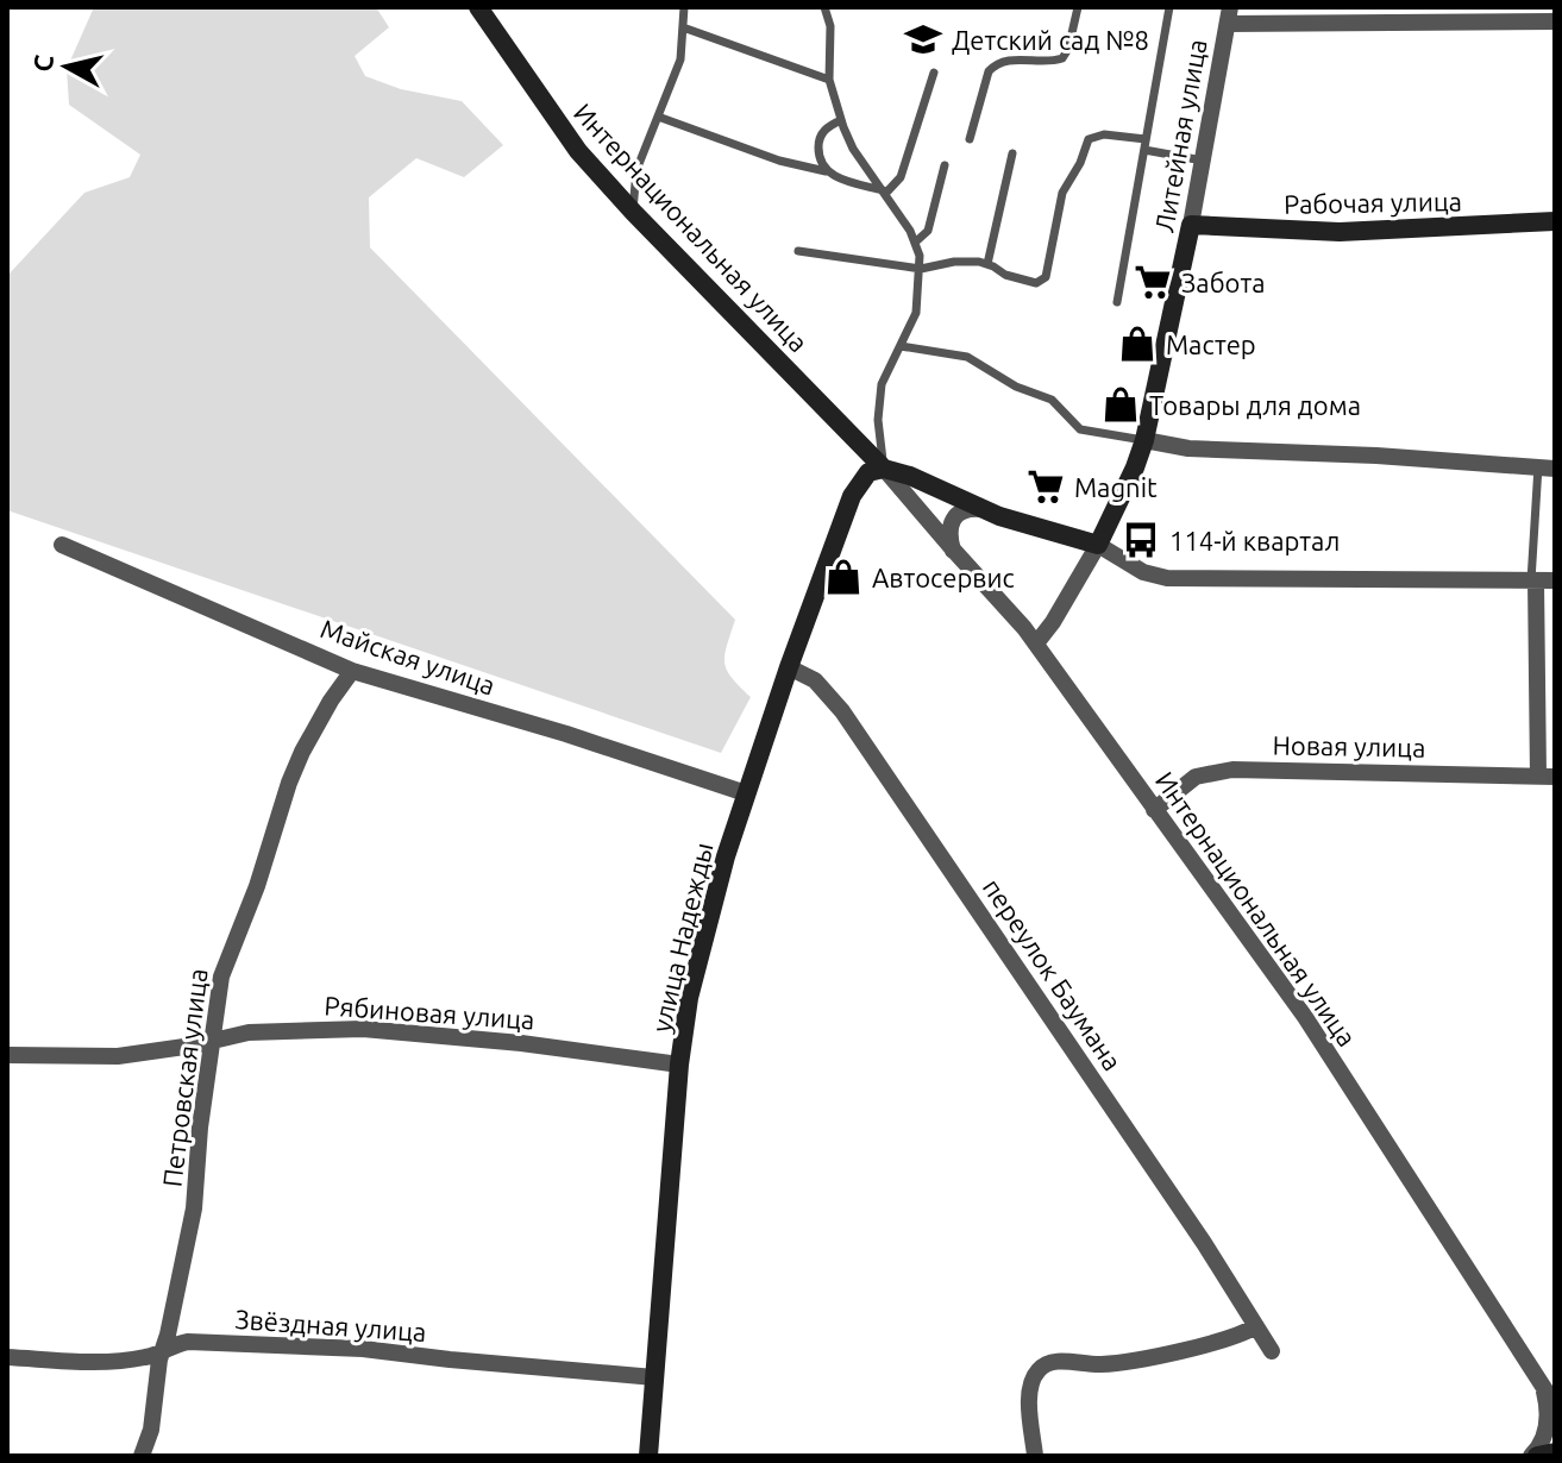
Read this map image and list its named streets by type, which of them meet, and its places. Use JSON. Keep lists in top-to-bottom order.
{
  "streets": {
    "street": [
      "Литейная улица",
      "Рабочая улица",
      "Интернациональная улица",
      "Майская улица",
      "Новая улица",
      "улица Надежды",
      "переулок Баумана",
      "Рябиновая улица",
      "Петровская улица",
      "Звёздная улица"
    ]
  },
  "crossings": [
    ["Литейная улица", "Рабочая улица"],
    ["Литейная улица", "Интернациональная улица"],
    ["Интернациональная улица", "Новая улица"],
    ["Интернациональная улица", "улица Надежды"],
    ["Майская улица", "улица Надежды"],
    ["Майская улица", "Петровская улица"],
    ["улица Надежды", "переулок Баумана"],
    ["улица Надежды", "Рябиновая улица"],
    ["улица Надежды", "Звёздная улица"],
    ["Рябиновая улица", "Петровская улица"],
    ["Петровская улица", "Звёздная улица"]
  ],
  "places": {
    "school or university": ["Детский сад №8"],
    "supermarket": ["Забота", "Magnit"],
    "shop": ["Мастер", "Товары для дома", "Автосервис"],
    "bus stop": ["114-й квартал"]
  },
  "north": "left"
}
